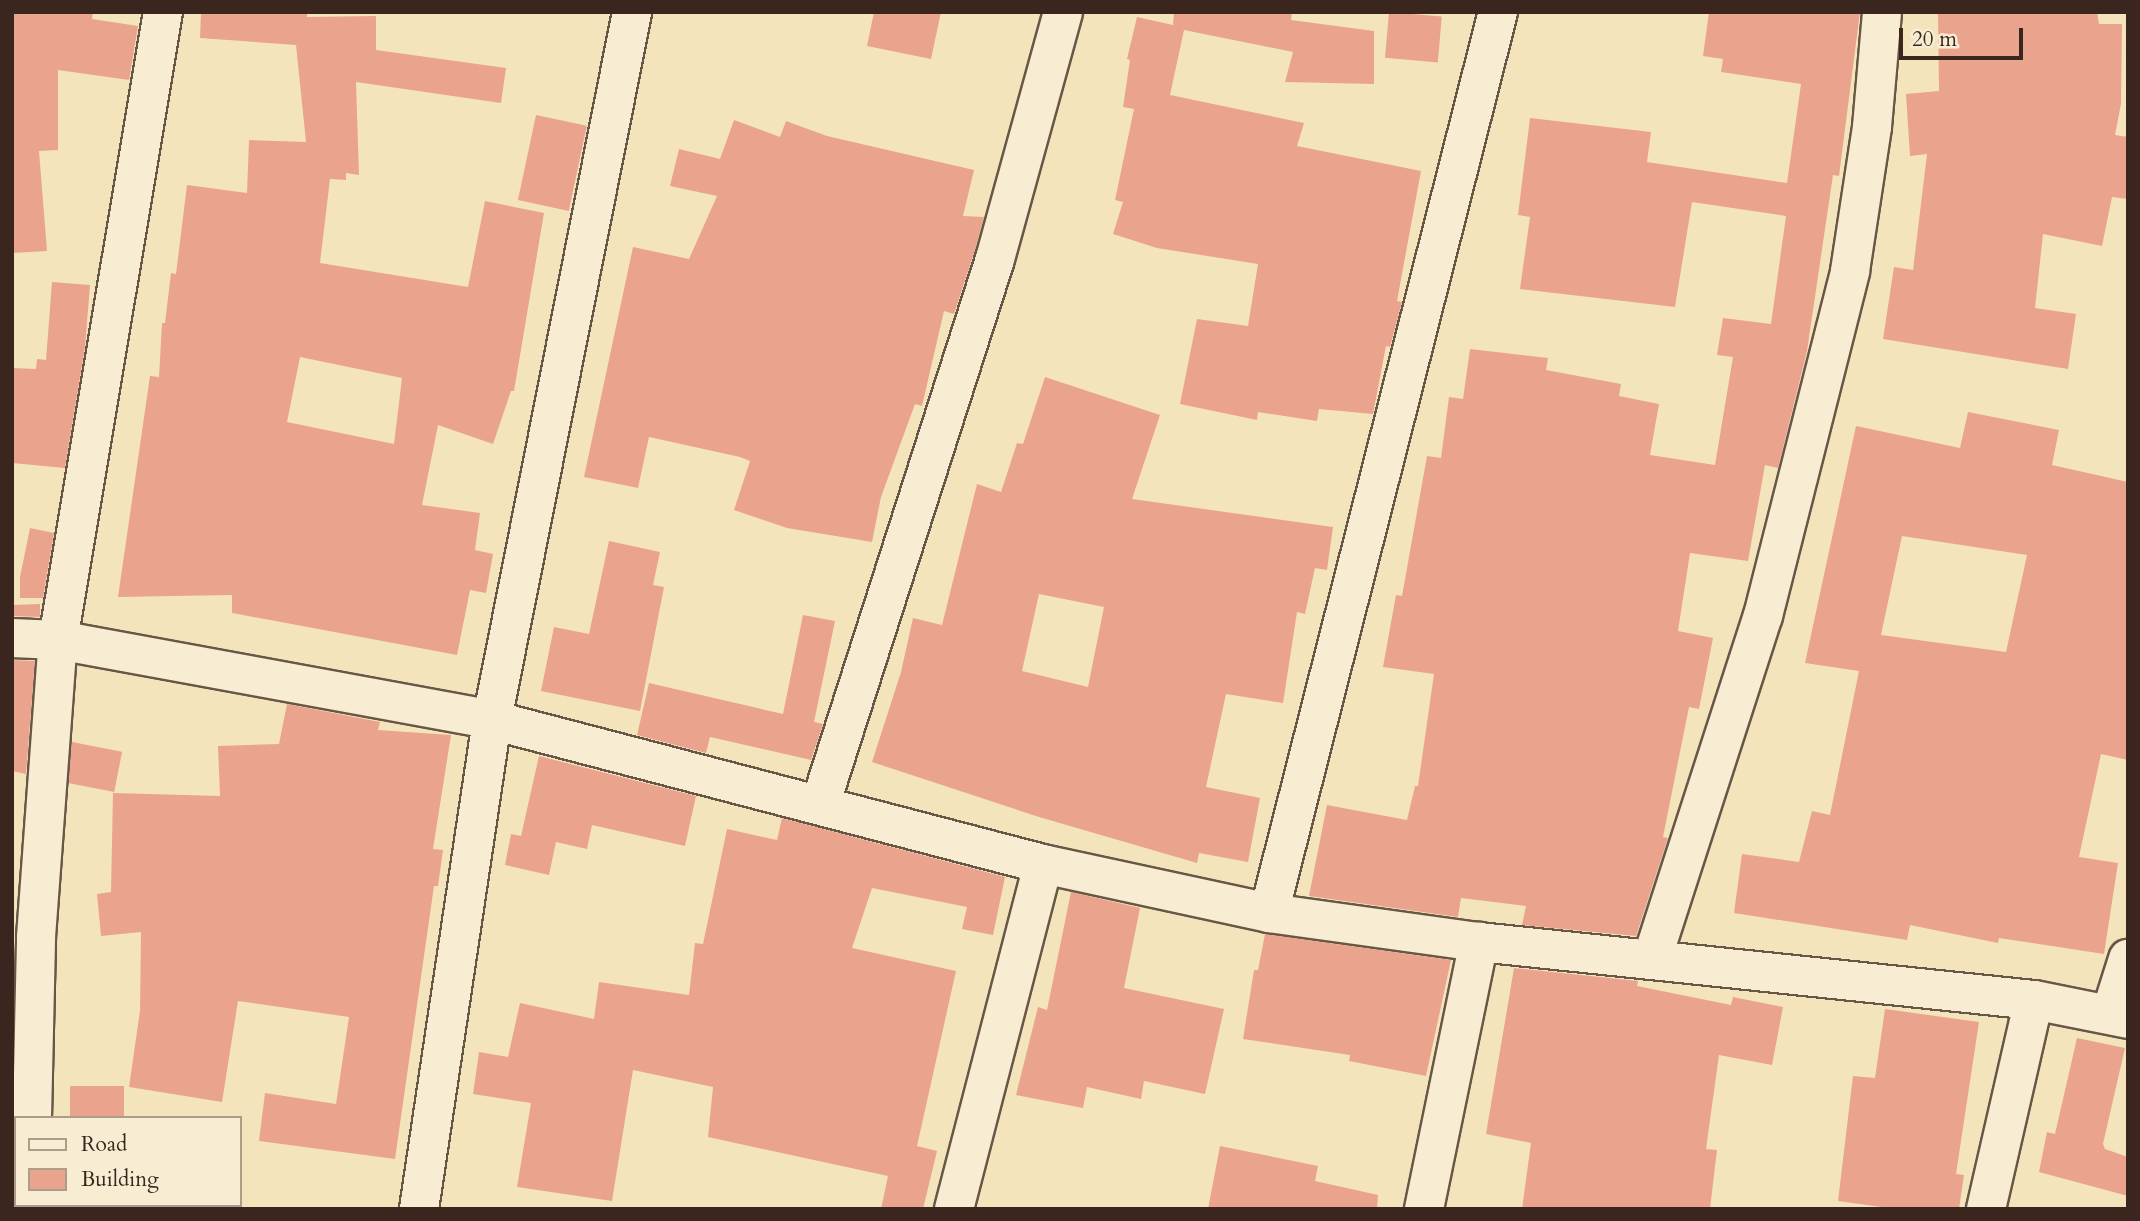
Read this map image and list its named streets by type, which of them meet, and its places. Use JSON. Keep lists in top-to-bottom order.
{
  "legend": ["Road", "Building"],
  "scale_bar": "20 m"
}
